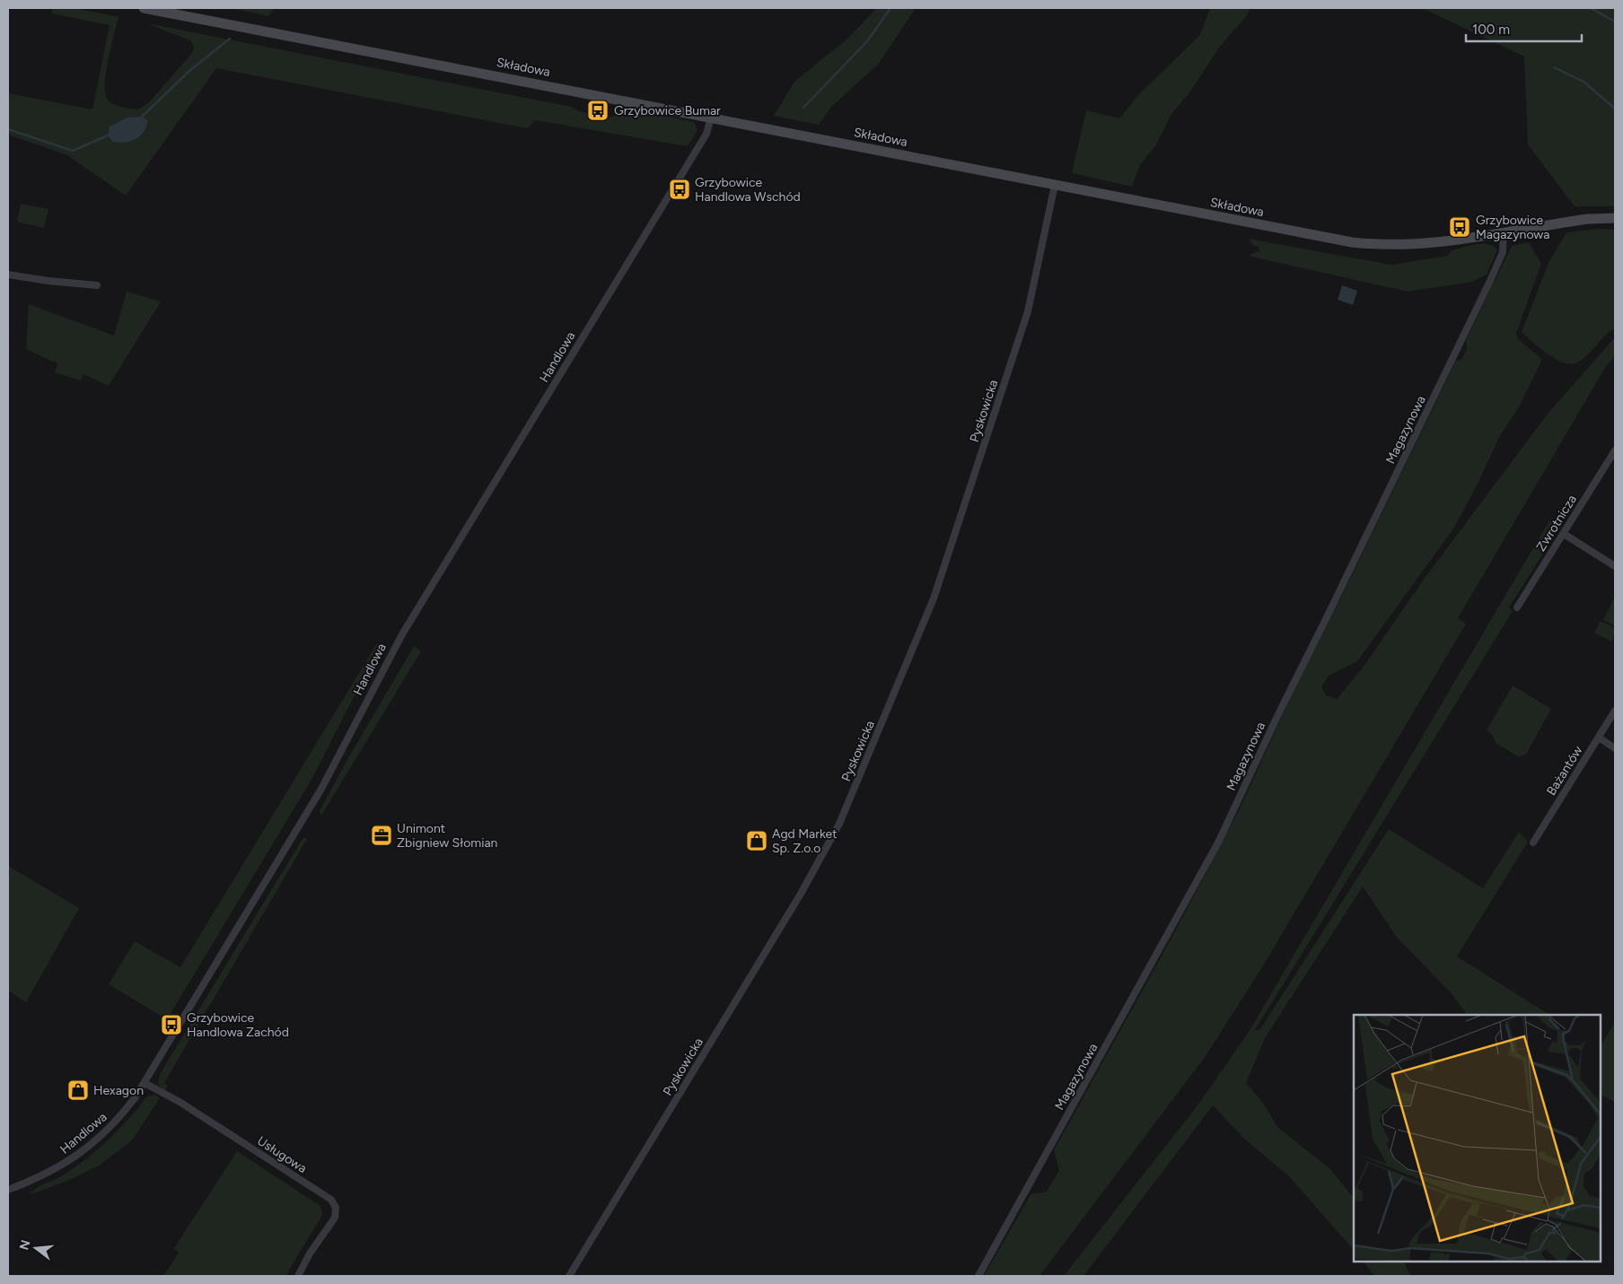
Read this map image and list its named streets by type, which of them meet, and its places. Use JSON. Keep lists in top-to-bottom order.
{
  "streets": {
    "main road": ["Składowa"],
    "street": [
      "Handlowa",
      "Pyskowicka",
      "Magazynowa",
      "Zwrotnicza",
      "Bażantów",
      "Usługowa"
    ]
  },
  "crossings": [
    ["Składowa", "Handlowa"],
    ["Składowa", "Pyskowicka"],
    ["Składowa", "Magazynowa"],
    ["Handlowa", "Usługowa"]
  ],
  "places": {
    "bus stop": [
      "Grzybowice Bumar",
      "Grzybowice Handlowa Wschód",
      "Grzybowice Magazynowa",
      "Grzybowice Handlowa Zachód"
    ],
    "office": ["Unimont Zbigniew Słomian"],
    "shop": ["Agd Market Sp. Z.o.o", "Hexagon"]
  },
  "scale_bar": "100 m",
  "north": "left"
}
